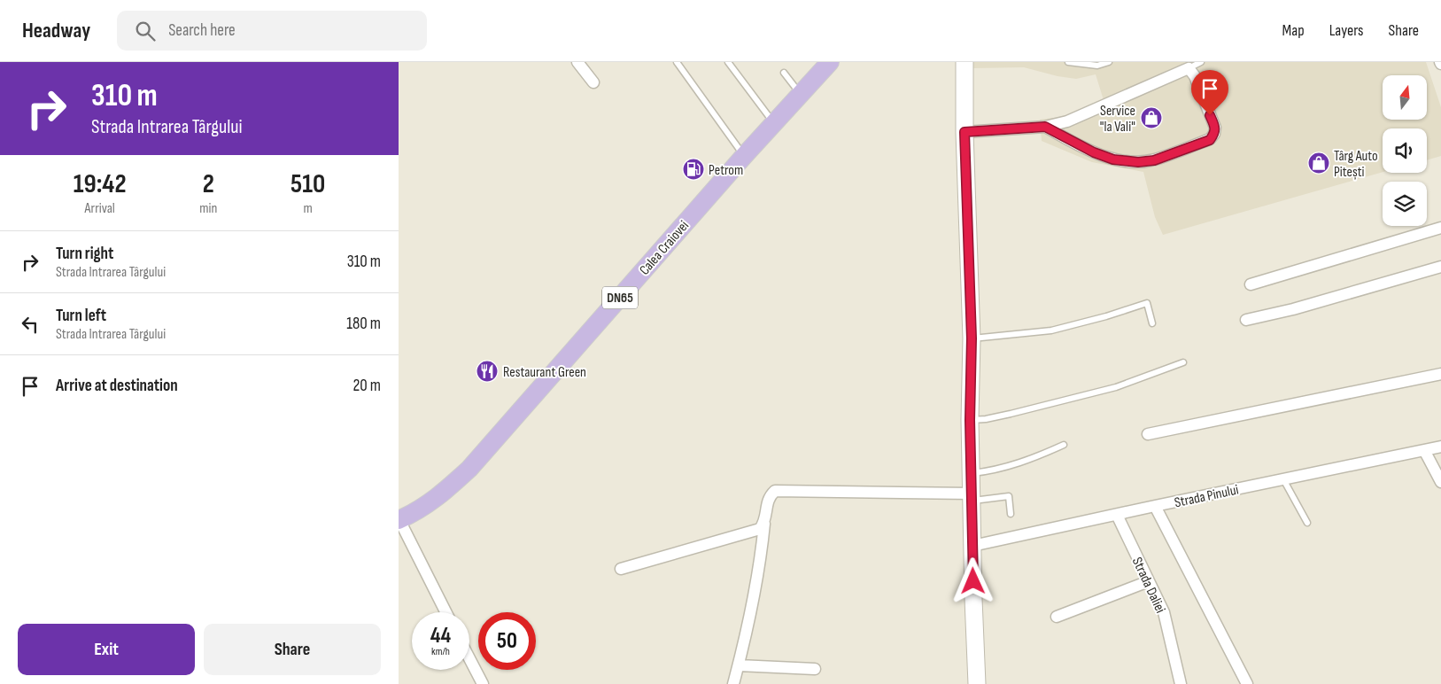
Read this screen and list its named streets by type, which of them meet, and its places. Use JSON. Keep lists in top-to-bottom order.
{
  "streets": {
    "main road": ["Calea Craiovei", "DN65"],
    "street": ["Strada Pinului", "Strada Daliei"]
  },
  "crossings": [
    ["Strada Pinului", "Strada Daliei"]
  ],
  "places": {
    "shop": ["Service \"la Vali\"", "Târg Auto Pitești"],
    "fuel station": ["Petrom"],
    "restaurant": ["Restaurant Green"]
  },
  "north": "top",
  "page": {
    "header": "Headway",
    "search": "Search here",
    "nav": ["Map", "Layers", "Share"],
    "turn": ["310 m", "Strada Intrarea Târgului"],
    "eta": [
      "19:42",
      "Arrival",
      "2",
      "min",
      "510",
      "m"
    ],
    "list": [
      {
        "name": "Turn right",
        "note": "Strada Intrarea Târgului",
        "value": "310 m"
      },
      {
        "name": "Turn left",
        "note": "Strada Intrarea Târgului",
        "value": "180 m"
      },
      {
        "name": "Arrive at destination",
        "value": "20 m"
      }
    ],
    "speed": "44 km/h",
    "limit": "50",
    "buttons": ["Exit", "Share"]
  }
}
